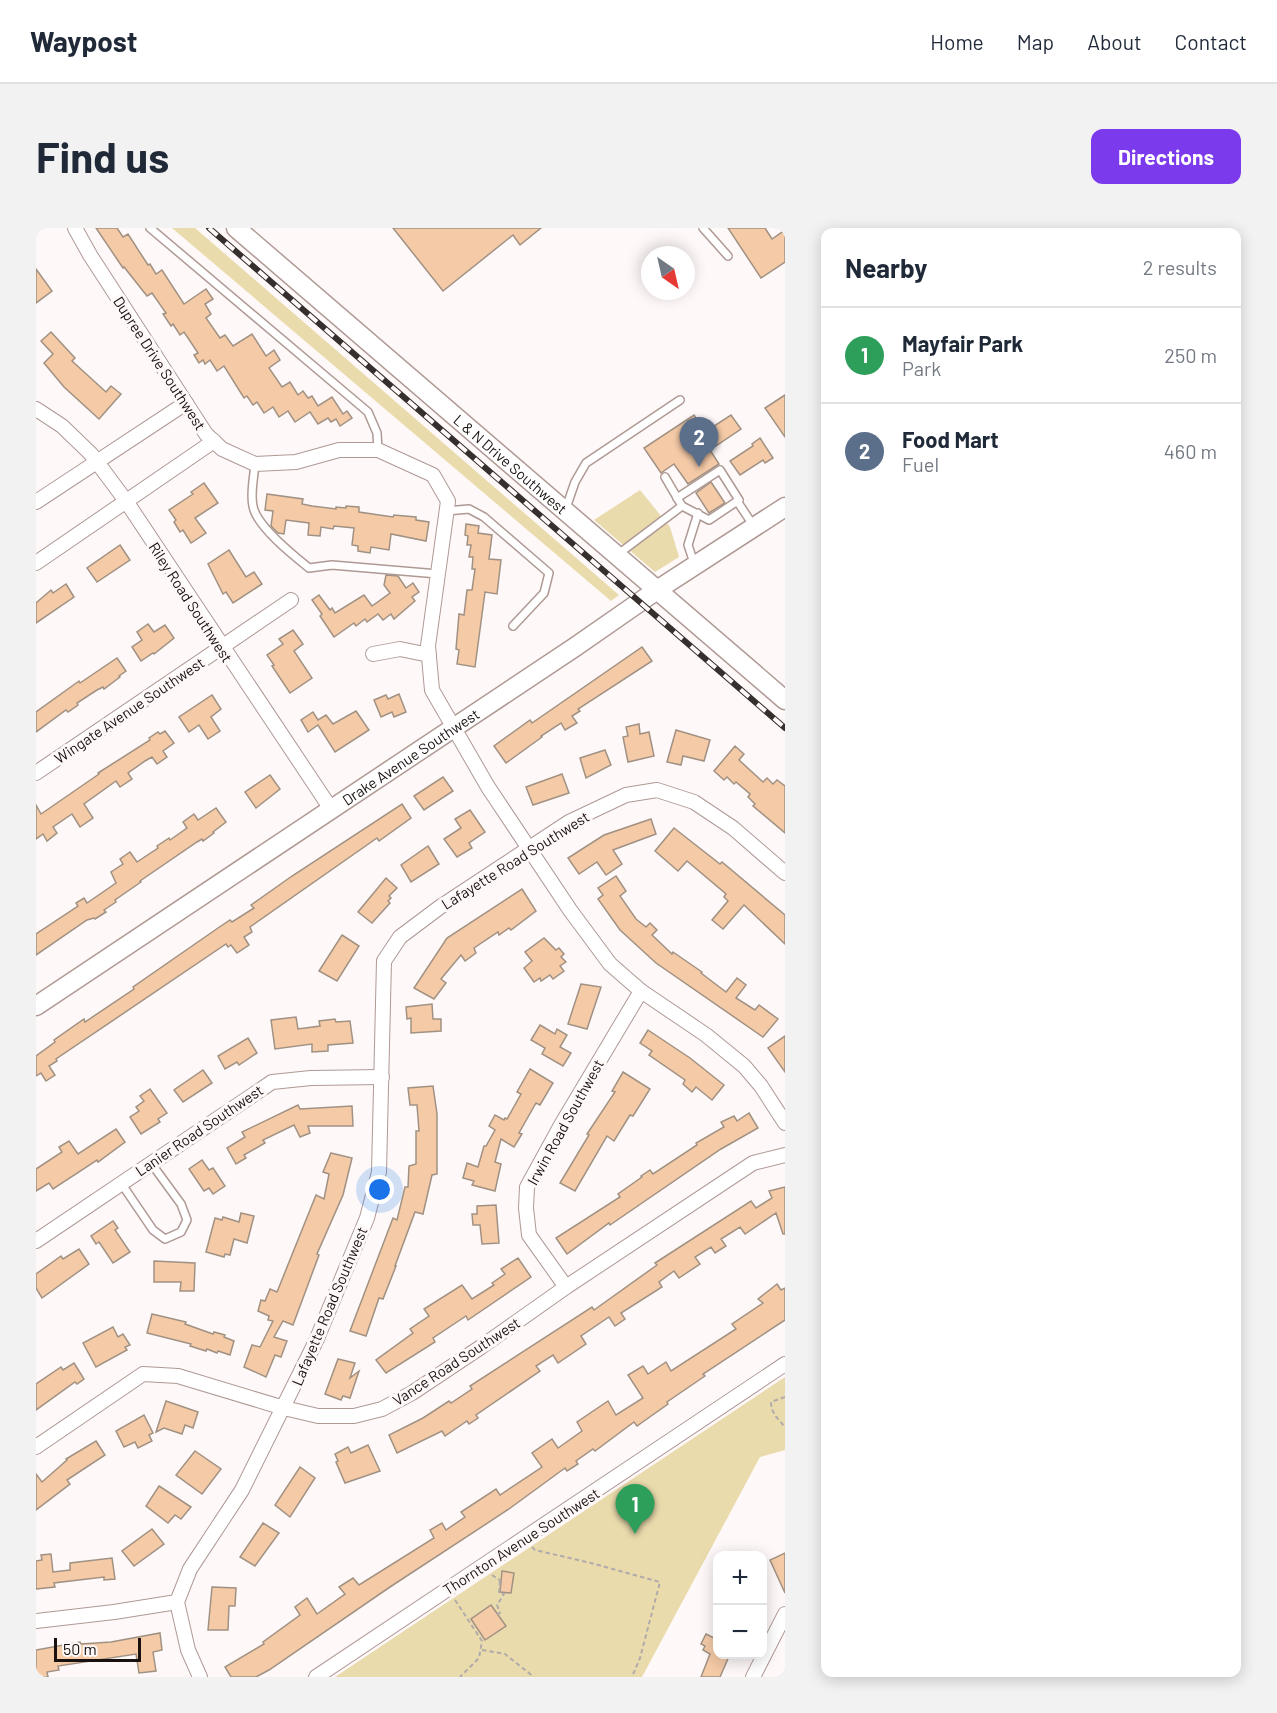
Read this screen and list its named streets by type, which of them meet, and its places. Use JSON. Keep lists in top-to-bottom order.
{
  "streets": {
    "street": [
      "Dupree Drive Southwest",
      "L & N Drive Southwest",
      "Riley Road Southwest",
      "Wingate Avenue Southwest",
      "Drake Avenue Southwest",
      "Lafayette Road Southwest",
      "Irwin Road Southwest",
      "Lanier Road Southwest",
      "Vance Road Southwest",
      "Thornton Avenue Southwest"
    ]
  },
  "crossings": [
    ["Dupree Drive Southwest", "Drake Avenue Southwest"],
    ["Dupree Drive Southwest", "Lafayette Road Southwest"],
    ["Dupree Drive Southwest", "Irwin Road Southwest"],
    ["L & N Drive Southwest", "Drake Avenue Southwest"],
    ["Riley Road Southwest", "Wingate Avenue Southwest"],
    ["Riley Road Southwest", "Drake Avenue Southwest"],
    ["Lafayette Road Southwest", "Lanier Road Southwest"],
    ["Lafayette Road Southwest", "Vance Road Southwest"],
    ["Irwin Road Southwest", "Vance Road Southwest"]
  ],
  "scale_bar": "50 m",
  "north": "bottom right",
  "page": {
    "header": "Waypost",
    "nav": [
      "Home",
      "Map",
      "About",
      "Contact"
    ],
    "buttons": "Directions",
    "title": "Find us",
    "heading": ["Nearby", "2 results"],
    "list": [
      {
        "mark": "1",
        "name": "Mayfair Park",
        "note": "Park",
        "value": "250 m"
      },
      {
        "mark": "2",
        "name": "Food Mart",
        "note": "Fuel",
        "value": "460 m"
      }
    ],
    "pins": ["2", "1"],
    "map_buttons": ["+", "−"],
    "scale": "50 m"
  }
}
